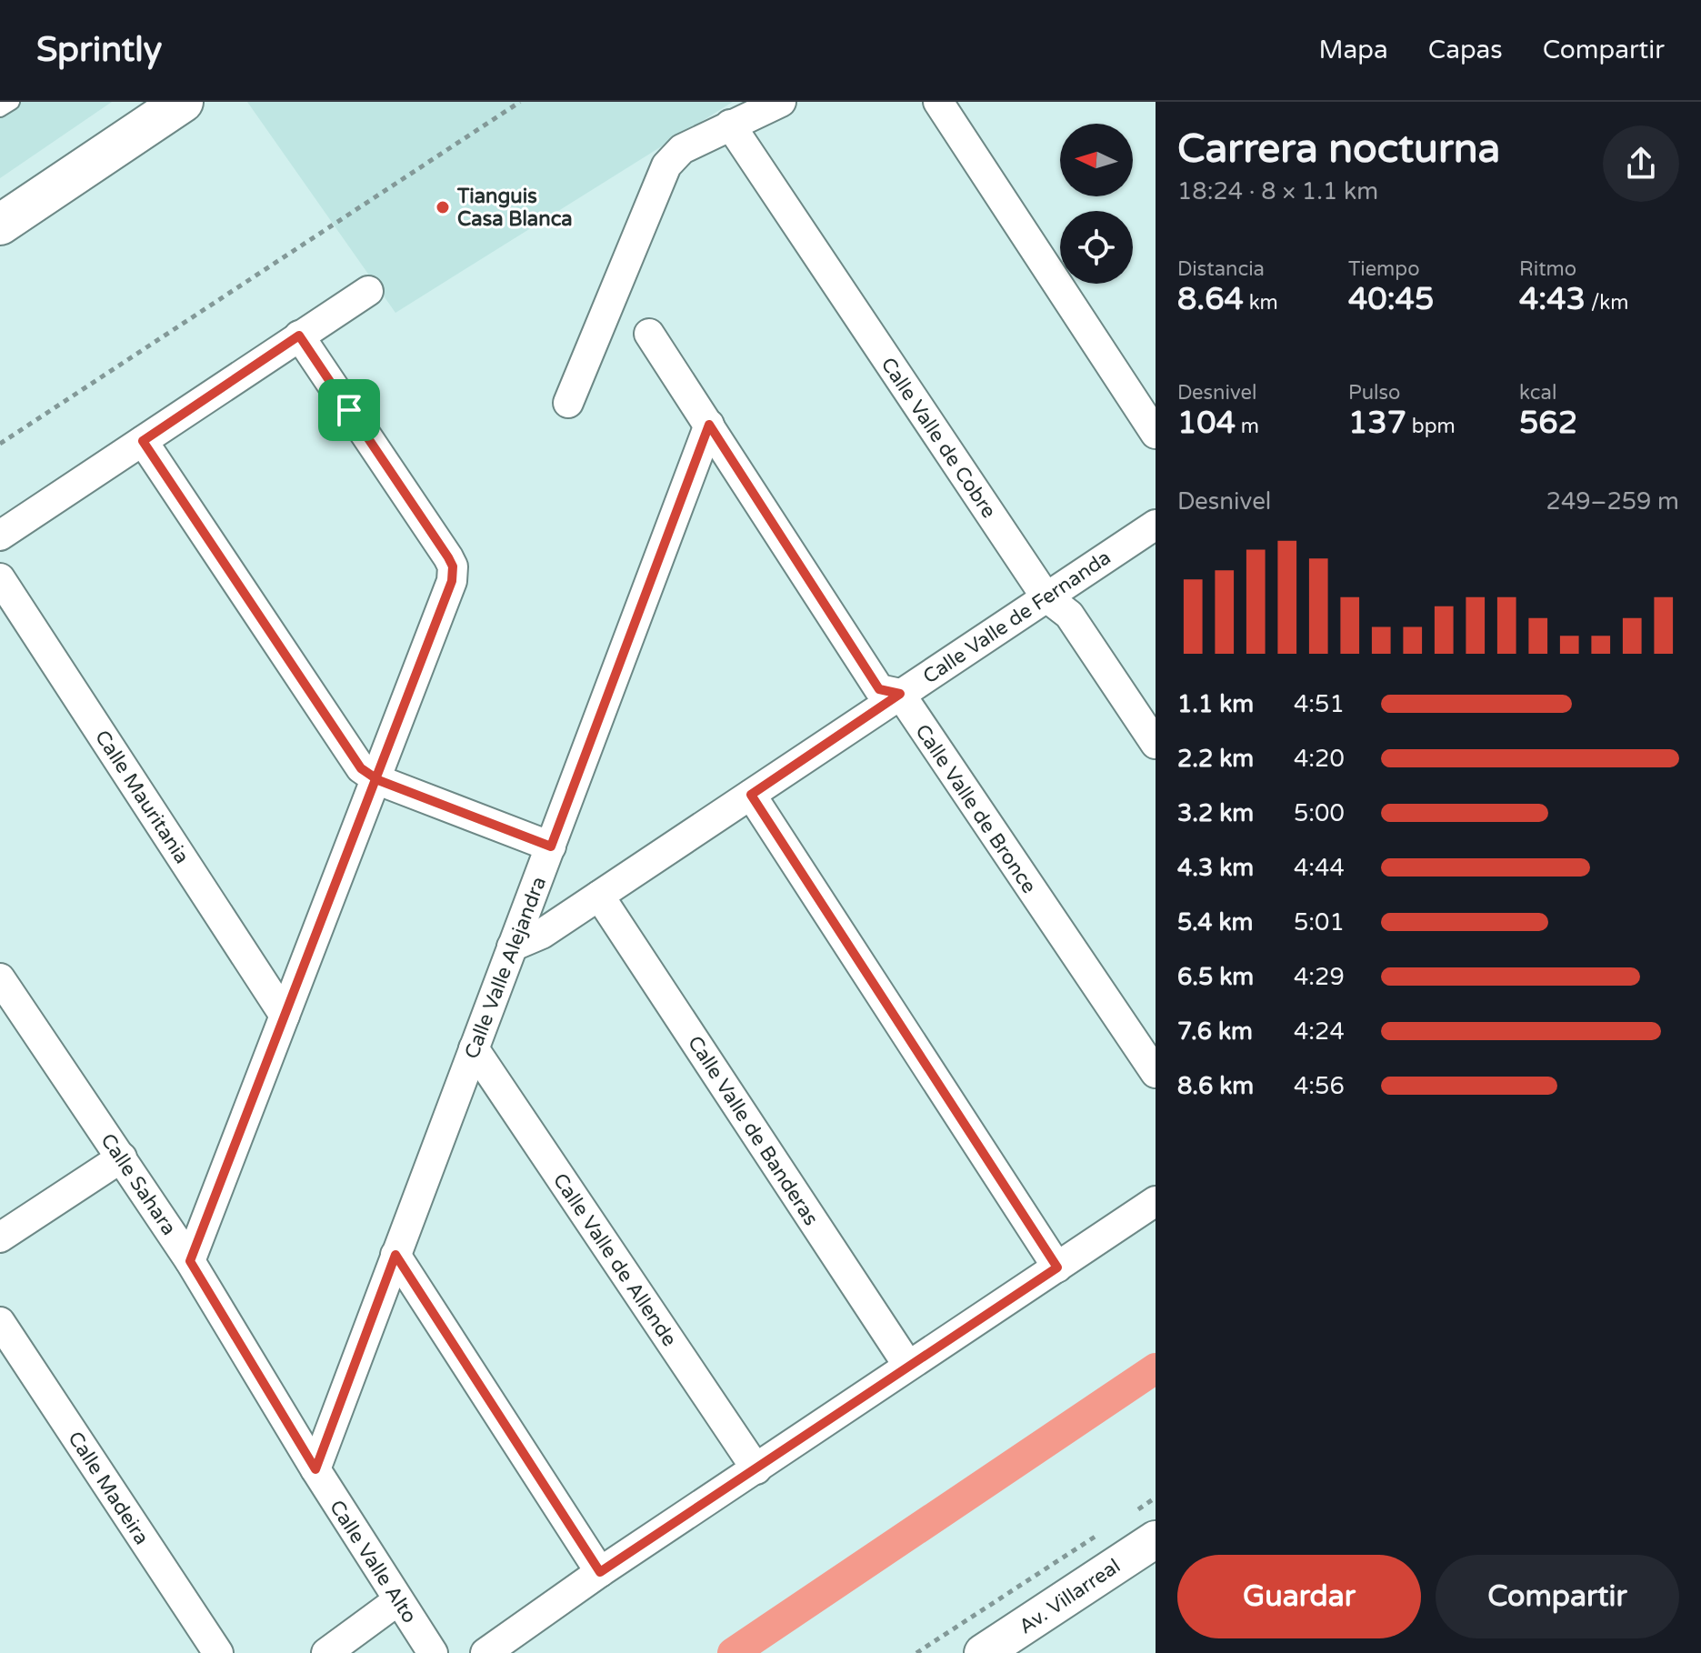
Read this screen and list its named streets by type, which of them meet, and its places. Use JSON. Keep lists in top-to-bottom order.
{
  "streets": {
    "street": [
      "Calle Valle de Cobre",
      "Calle Valle de Fernanda",
      "Calle Mauritania",
      "Calle Valle de Bronce",
      "Calle Valle Alejandra",
      "Calle Valle de Banderas",
      "Calle Sahara",
      "Calle Valle de Allende",
      "Calle Madeira",
      "Calle Valle Alto",
      "Av. Villarreal"
    ]
  },
  "crossings": [
    ["Calle Valle de Cobre", "Calle Valle de Fernanda"],
    ["Calle Valle de Fernanda", "Calle Valle de Bronce"],
    ["Calle Valle de Fernanda", "Calle Valle Alejandra"],
    ["Calle Valle de Fernanda", "Calle Valle de Banderas"],
    ["Calle Valle de Bronce", "Calle Valle Alejandra"],
    ["Calle Valle Alejandra", "Calle Sahara"],
    ["Calle Valle Alejandra", "Calle Valle de Allende"],
    ["Calle Valle Alejandra", "Calle Valle Alto"],
    ["Calle Sahara", "Calle Valle Alto"]
  ],
  "places": ["Tianguis Casa Blanca"],
  "north": "left",
  "page": {
    "header": "Sprintly",
    "nav": ["Mapa", "Capas", "Compartir"],
    "heading": ["Carrera nocturna", "18:24 · 8 × 1.1 km"],
    "stats": [
      ["Distancia", "8.64 km"],
      ["Tiempo", "40:45"],
      ["Ritmo", "4:43 /km"],
      ["Desnivel", "104 m"],
      ["Pulso", "137 bpm"],
      ["kcal", "562"]
    ],
    "chart": ["Desnivel", "249–259 m"],
    "list": [
      {
        "name": "1.1 km",
        "note": "4:51"
      },
      {
        "name": "2.2 km",
        "note": "4:20"
      },
      {
        "name": "3.2 km",
        "note": "5:00"
      },
      {
        "name": "4.3 km",
        "note": "4:44"
      },
      {
        "name": "5.4 km",
        "note": "5:01"
      },
      {
        "name": "6.5 km",
        "note": "4:29"
      },
      {
        "name": "7.6 km",
        "note": "4:24"
      },
      {
        "name": "8.6 km",
        "note": "4:56"
      }
    ],
    "buttons": ["Guardar", "Compartir"]
  }
}
